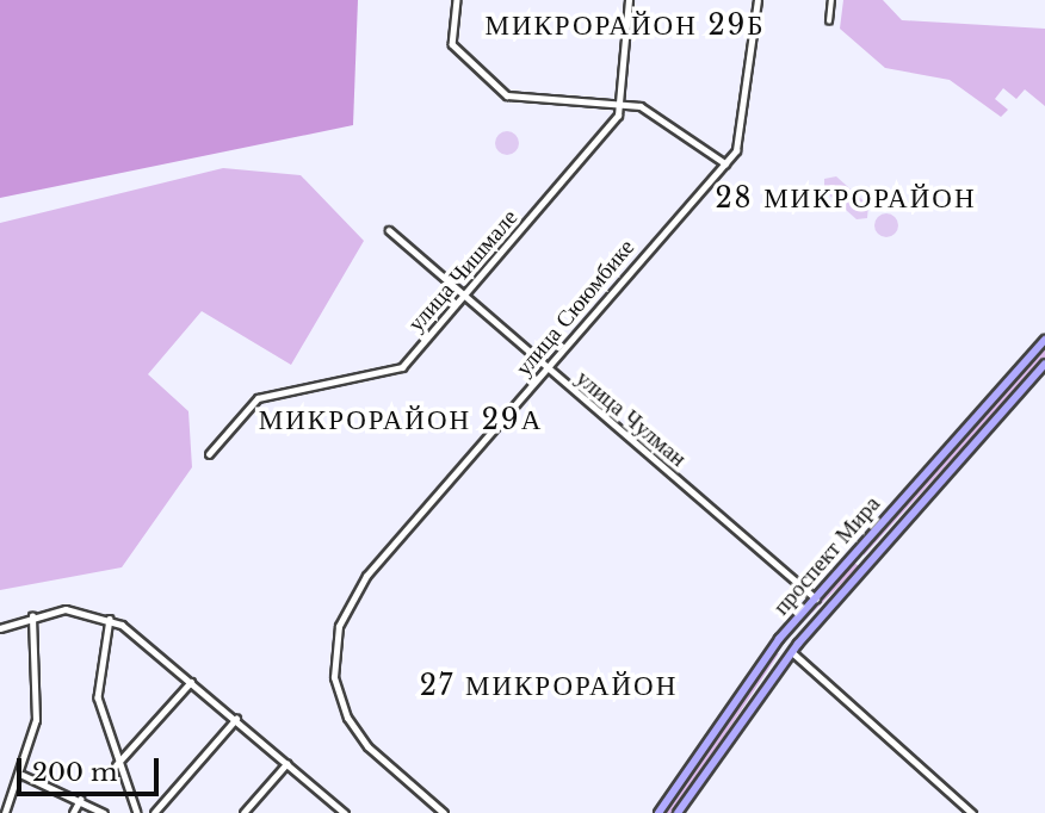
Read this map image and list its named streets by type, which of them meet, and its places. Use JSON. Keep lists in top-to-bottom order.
{
  "streets": {
    "main road": ["проспект Мира"],
    "street": ["улица Чишмале", "улица Сююмбике", "улица Чулман"]
  },
  "crossings": [
    ["улица Чишмале", "улица Чулман"],
    ["улица Сююмбике", "улица Чулман"],
    ["улица Чулман", "проспект Мира"]
  ],
  "districts": [
    "МИКРОРАЙОН 29Б",
    "28 МИКРОРАЙОН",
    "МИКРОРАЙОН 29А",
    "27 МИКРОРАЙОН"
  ],
  "scale_bar": "200 m"
}
